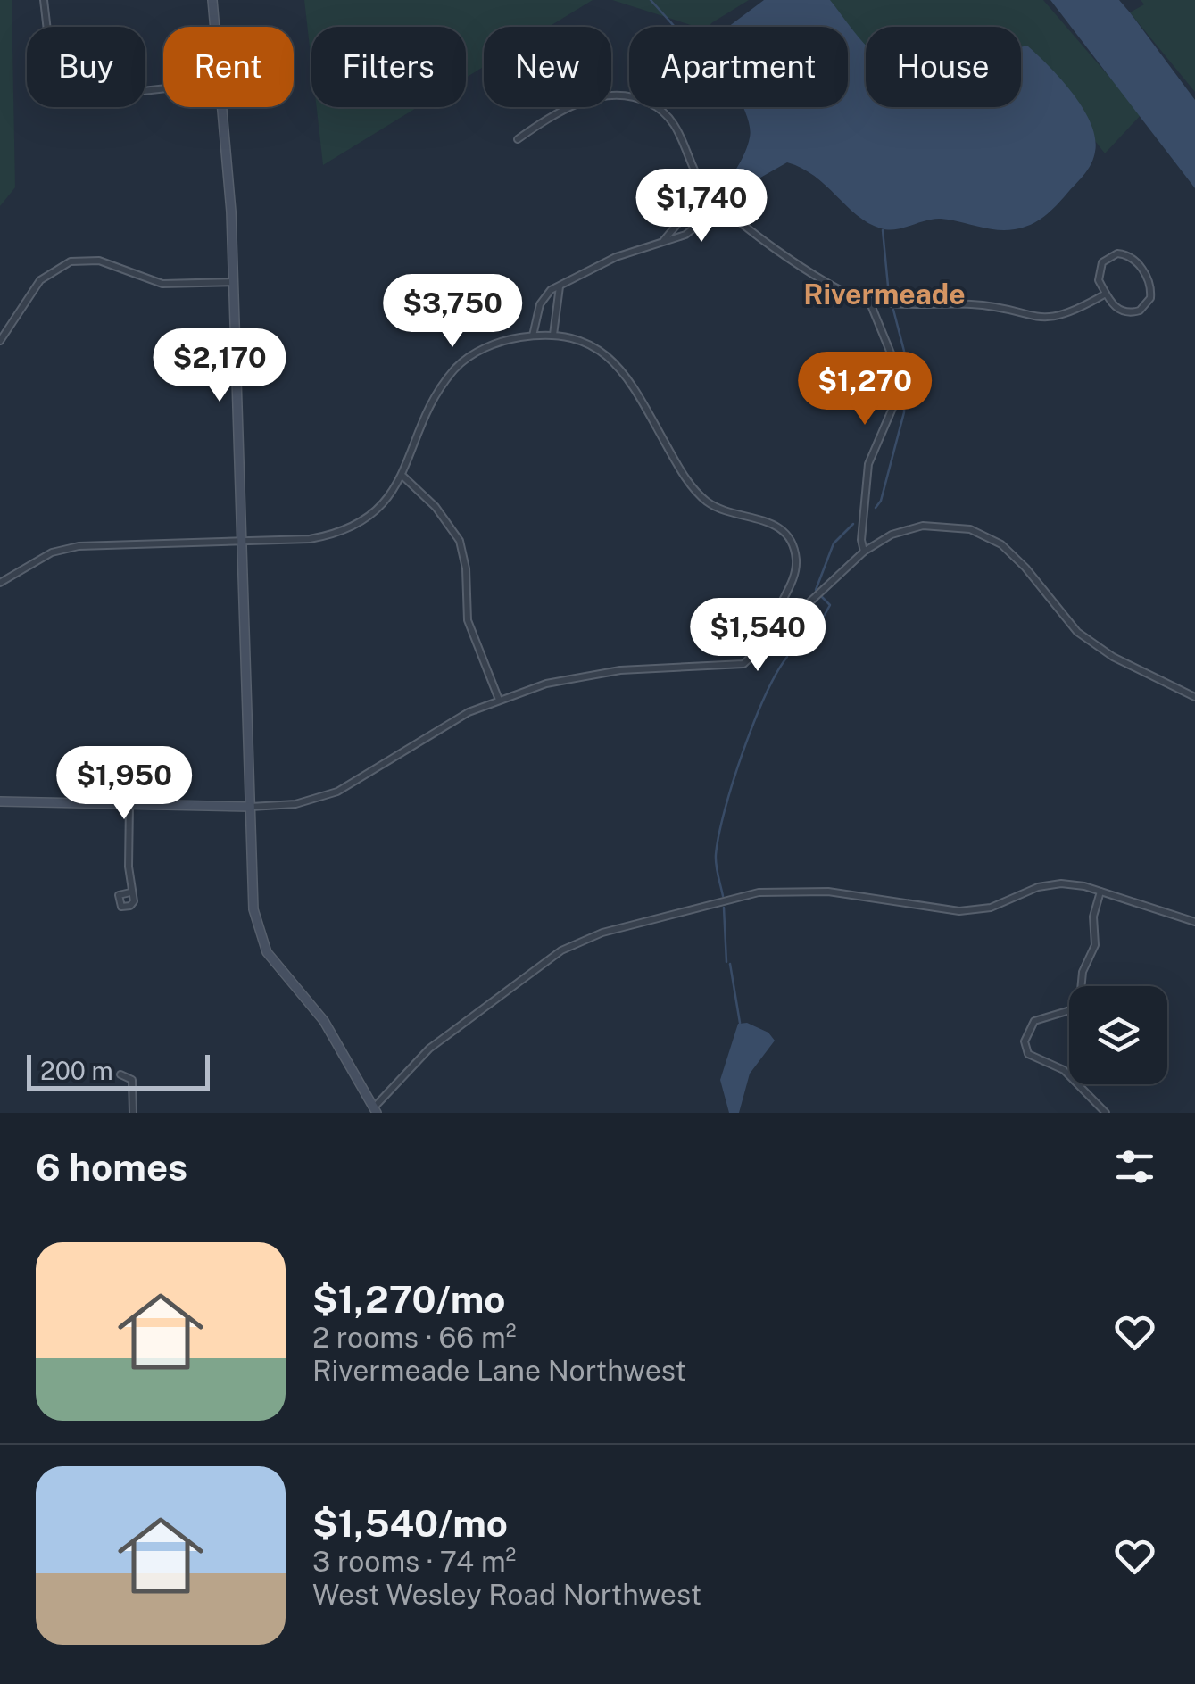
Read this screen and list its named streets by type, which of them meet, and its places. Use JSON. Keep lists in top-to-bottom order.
{
  "districts": ["Rivermeade"],
  "scale_bar": "200 m",
  "page": {
    "chip": [
      "Buy",
      "Rent",
      "Filters",
      "New",
      "Apartment",
      "House"
    ],
    "price": [
      "$1,740",
      "$3,750",
      "$2,170",
      "$1,270",
      "$1,540",
      "$1,950"
    ],
    "scale": "200 m",
    "heading": "6 homes",
    "list": [
      {
        "name": "$1,270/mo",
        "note": "2 rooms · 66 m² · Rivermeade Lane Northwest"
      },
      {
        "name": "$1,540/mo",
        "note": "3 rooms · 74 m² · West Wesley Road Northwest"
      }
    ]
  }
}
